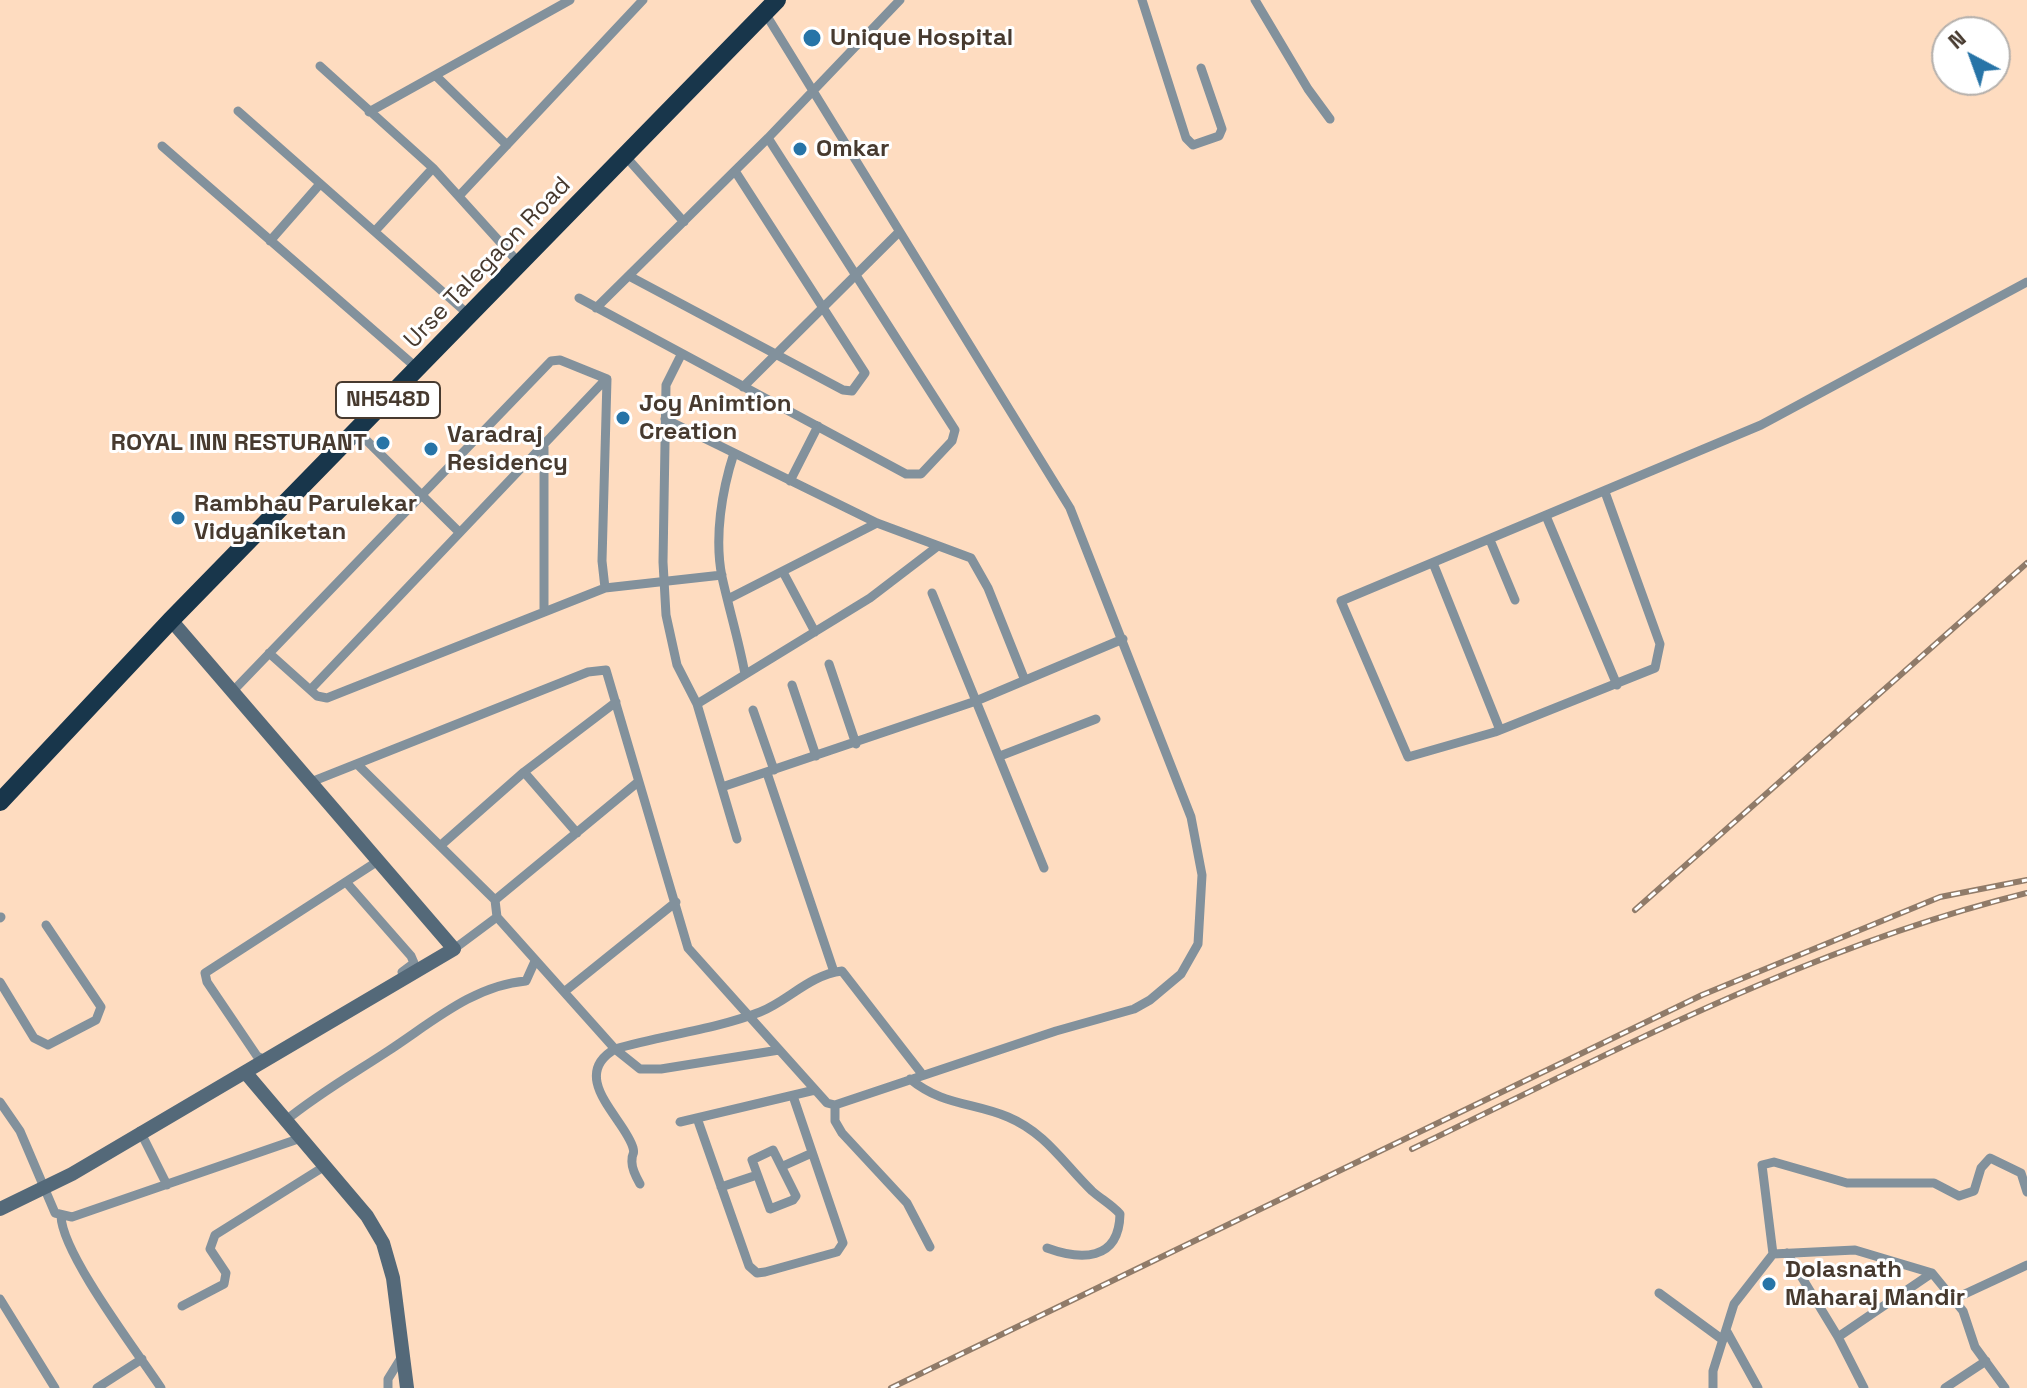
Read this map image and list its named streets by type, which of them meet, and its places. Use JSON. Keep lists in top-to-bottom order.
{
  "streets": {
    "highway": ["Urse Talegaon Road", "NH548D"]
  },
  "places": [
    "Unique Hospital",
    "Omkar",
    "Joy Animtion Creation",
    "ROYAL INN RESTURANT",
    "Varadraj Residency",
    "Rambhau Parulekar Vidyaniketan",
    "Dolasnath Maharaj Mandir"
  ],
  "north": "top left"
}
